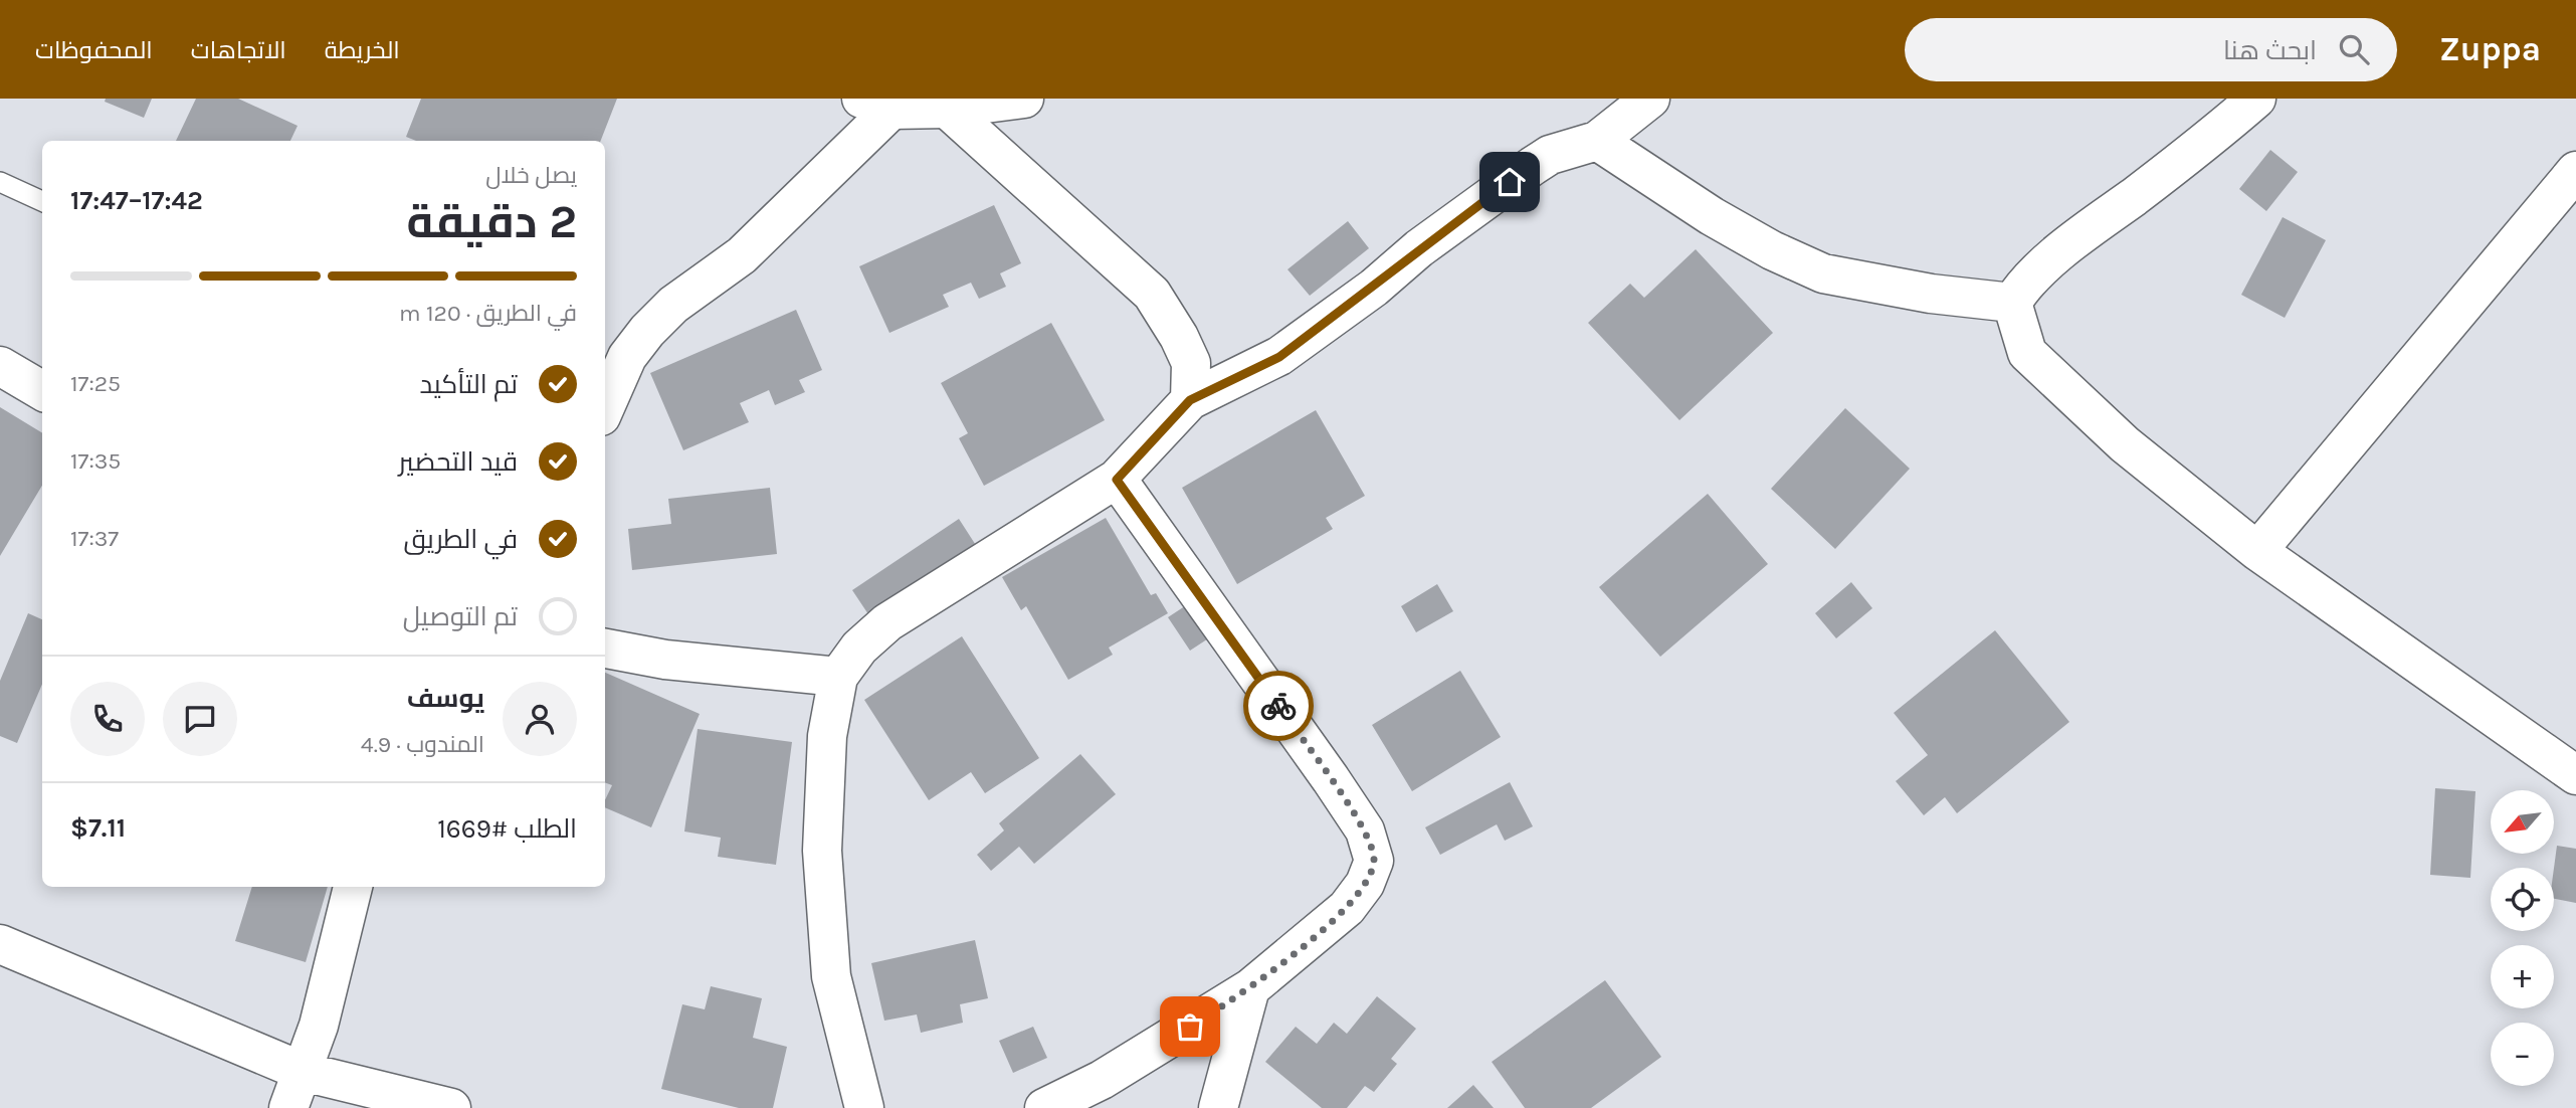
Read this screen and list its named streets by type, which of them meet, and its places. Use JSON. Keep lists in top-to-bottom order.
{
  "north": "bottom left",
  "page": {
    "header": "Zuppa",
    "search": "ابحث هنا",
    "nav": ["الخريطة", "الاتجاهات", "المحفوظات"],
    "heading": ["2 دقيقة", "يصل خلال", "17:42–17:47"],
    "panel": [
      "يوسف",
      "المندوب · 4.9",
      "الطلب #1669",
      "$7.11"
    ],
    "bar": "في الطريق · 120 m",
    "list": [
      ["تم التأكيد", "17:25"],
      ["قيد التحضير", "17:35"],
      ["في الطريق", "17:37"],
      "تم التوصيل"
    ],
    "map_buttons": ["+", "−"]
  }
}
